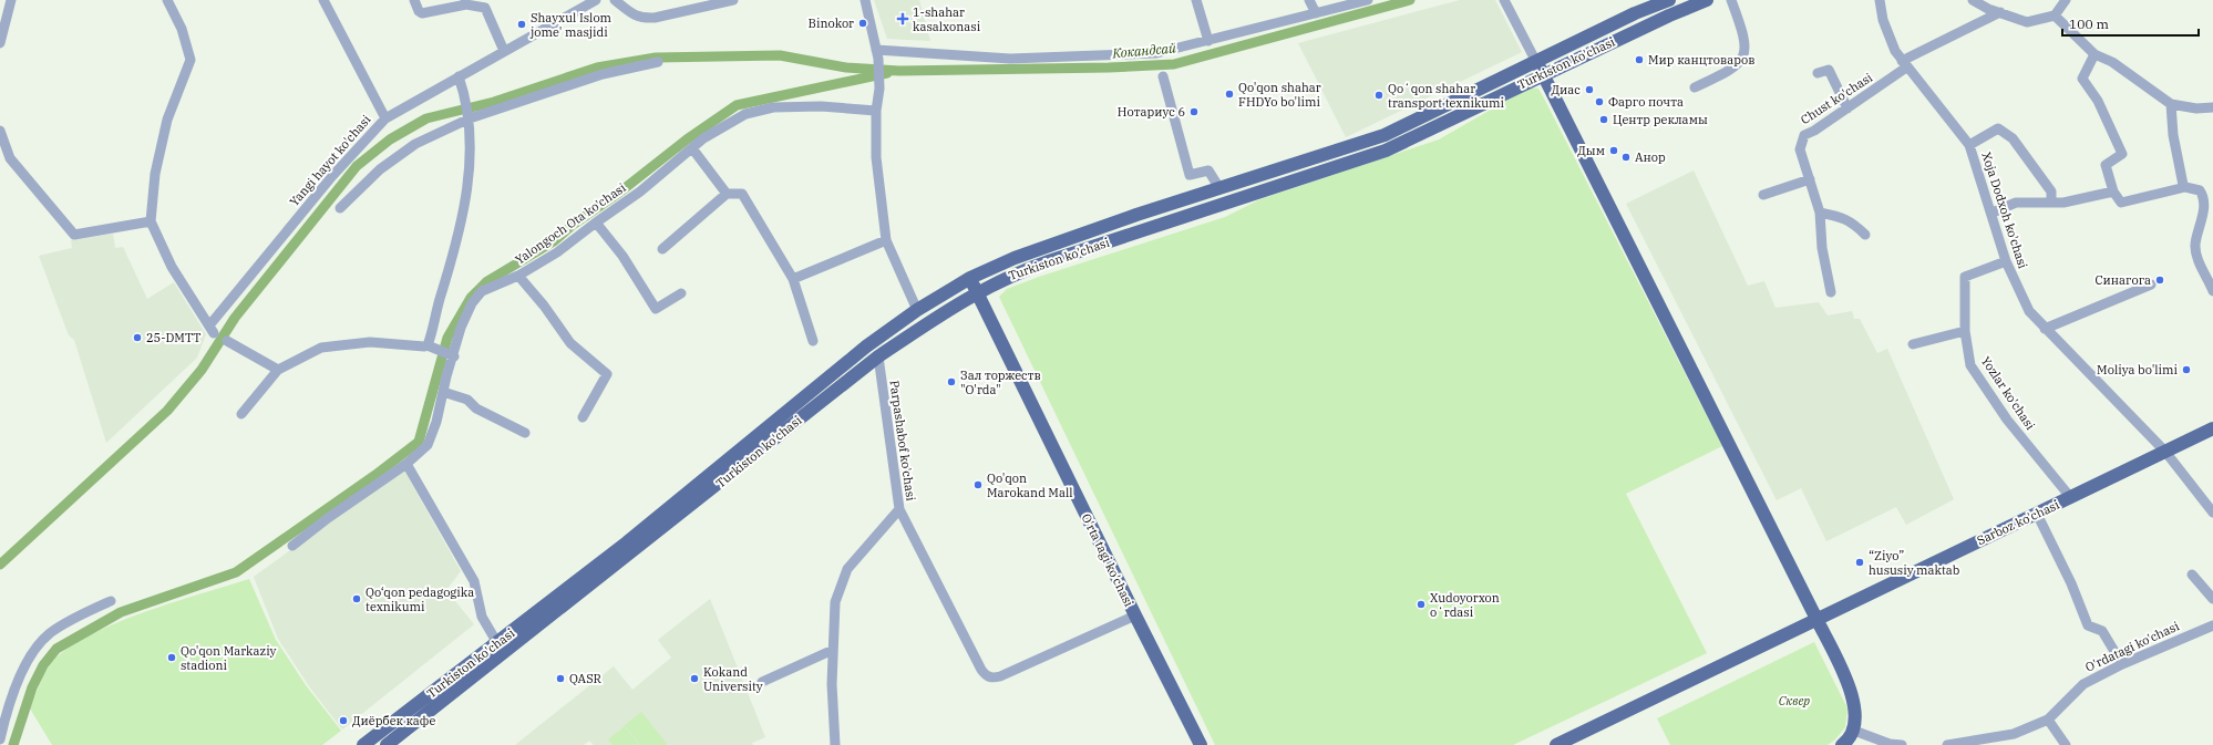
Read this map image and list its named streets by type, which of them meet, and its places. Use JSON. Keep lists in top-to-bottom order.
{
  "streets": {
    "main road": ["Turkiston ko'chasi", "Sarboz ko'chasi", "O'rta tagi ko'chasi"],
    "street": [
      "Chust ko'chasi",
      "Yangi hayot ko'chasi",
      "Xoja Dodxoh ko'chasi",
      "Yalongoch Ota ko'chasi",
      "Yozlar ko'chasi",
      "Parpashabof ko'chasi",
      "O'rdatagi ko'chasi"
    ]
  },
  "crossings": [
    ["Turkiston ko'chasi", "Parpashabof ko'chasi"],
    ["Turkiston ko'chasi", "O'rta tagi ko'chasi"],
    ["Chust ko'chasi", "Xoja Dodxoh ko'chasi"],
    ["Xoja Dodxoh ko'chasi", "Yozlar ko'chasi"],
    ["Xoja Dodxoh ko'chasi", "Sarboz ko'chasi"],
    ["Yozlar ko'chasi", "Sarboz ko'chasi"]
  ],
  "water": ["Кокандсай"],
  "parks": ["Сквер"],
  "places": {
    "health": ["1-shahar kasalxonasi"],
    "other": [
      "Binokor",
      "Shayxul Islom jome' masjidi",
      "Мир канцтоваров",
      "Диас",
      "Qo'qon shahar FHDYo bo'limi",
      "Qoʻqon shahar transport texnikumi",
      "Фарго почта",
      "Нотариус 6",
      "Центр рекламы",
      "Дым",
      "Анор",
      "Синагога",
      "25-DMTT",
      "Moliya bo'limi",
      "Зал торжеств \"O'rda\"",
      "Qo'qon Marokand Mall",
      "“Ziyo” hususiy maktab",
      "Qo‘qon pedagogika texnikumi",
      "Xudoyorxon oʻrdasi",
      "Qo'qon Markaziy stadioni",
      "QASR",
      "Kokand University",
      "Диёрбек кафе"
    ]
  },
  "scale_bar": "100 m"
}
